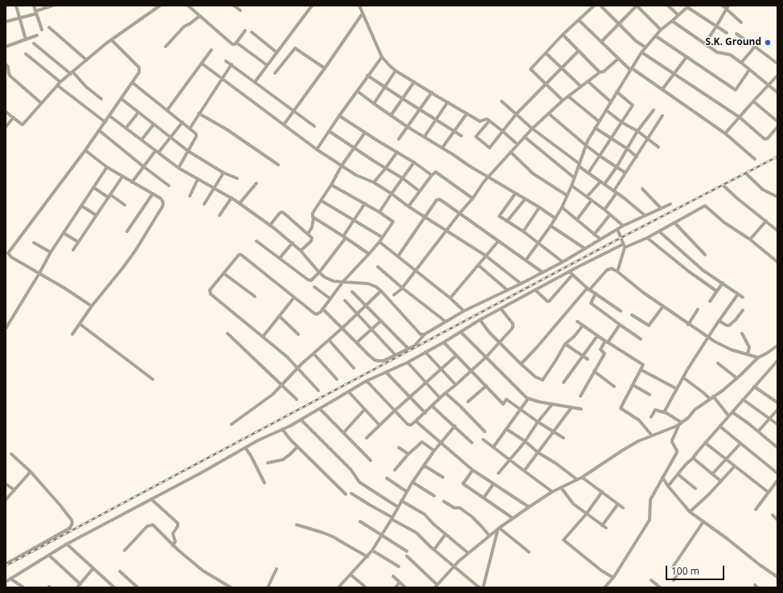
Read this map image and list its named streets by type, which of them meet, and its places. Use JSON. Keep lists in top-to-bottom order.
{
  "places": ["S.K. Ground"],
  "scale_bar": "100 m"
}
